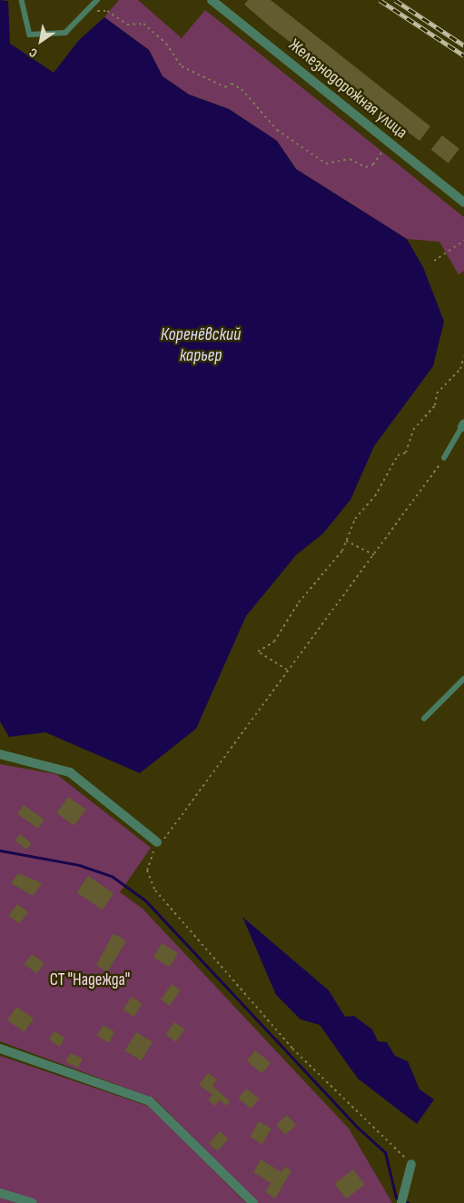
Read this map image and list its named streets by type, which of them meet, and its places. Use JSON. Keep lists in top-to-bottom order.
{
  "streets": {
    "street": ["Железнодорожная улица"]
  },
  "water": ["Коренёвский карьер"],
  "parks": ["СТ \"Надежда\""],
  "north": "bottom left"
}
